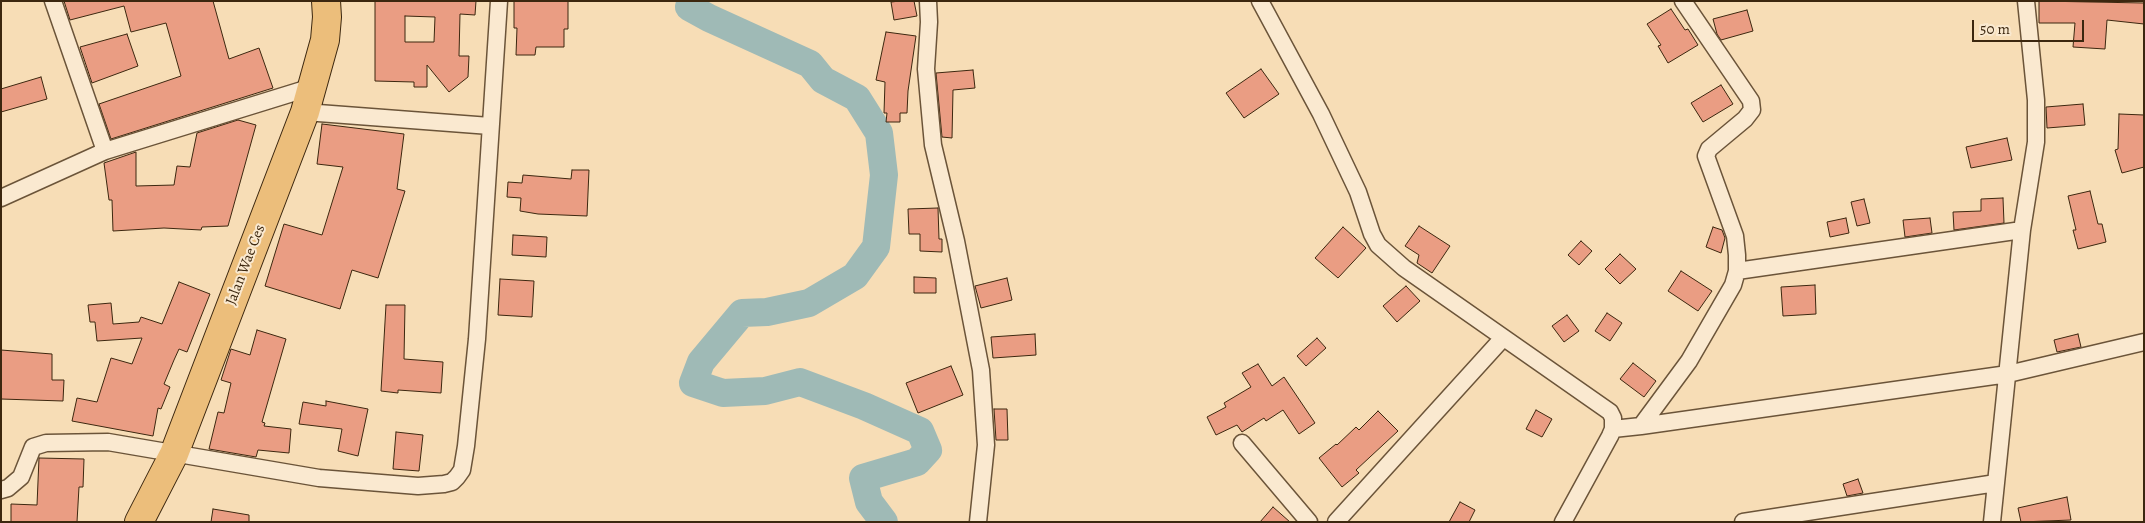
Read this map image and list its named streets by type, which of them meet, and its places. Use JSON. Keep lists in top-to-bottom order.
{
  "streets": {
    "highway": ["Jalan Wae Ces"]
  },
  "scale_bar": "50 m"
}
